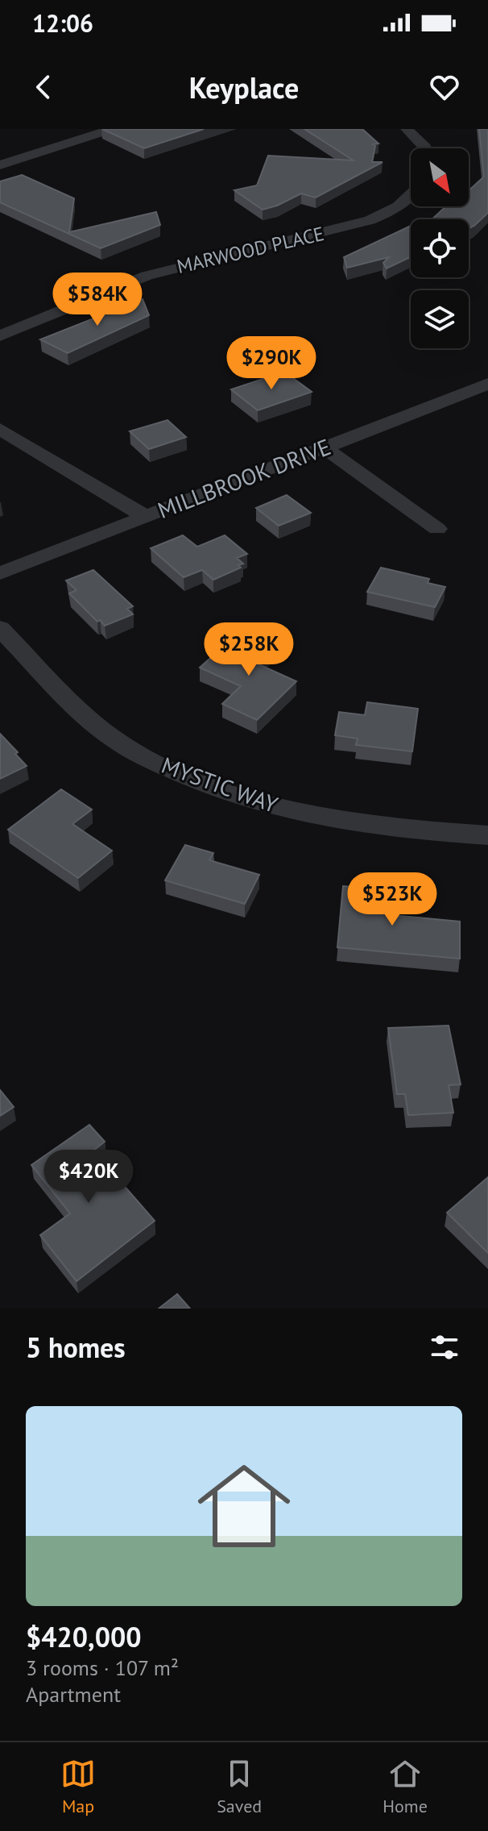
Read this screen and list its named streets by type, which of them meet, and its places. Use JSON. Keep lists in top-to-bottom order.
{
  "streets": {
    "street": ["MARWOOD PLACE", "MILLBROOK DRIVE", "MYSTIC WAY"]
  },
  "north": "bottom right",
  "page": {
    "status": "12:06",
    "header": "Keyplace",
    "price": [
      "$584K",
      "$290K",
      "$258K",
      "$523K",
      "$420K"
    ],
    "heading": "5 homes",
    "list": [
      {
        "name": "$420,000",
        "note": "3 rooms · 107 m² · Apartment"
      }
    ],
    "tabs": ["Map", "Saved", "Home"]
  }
}
